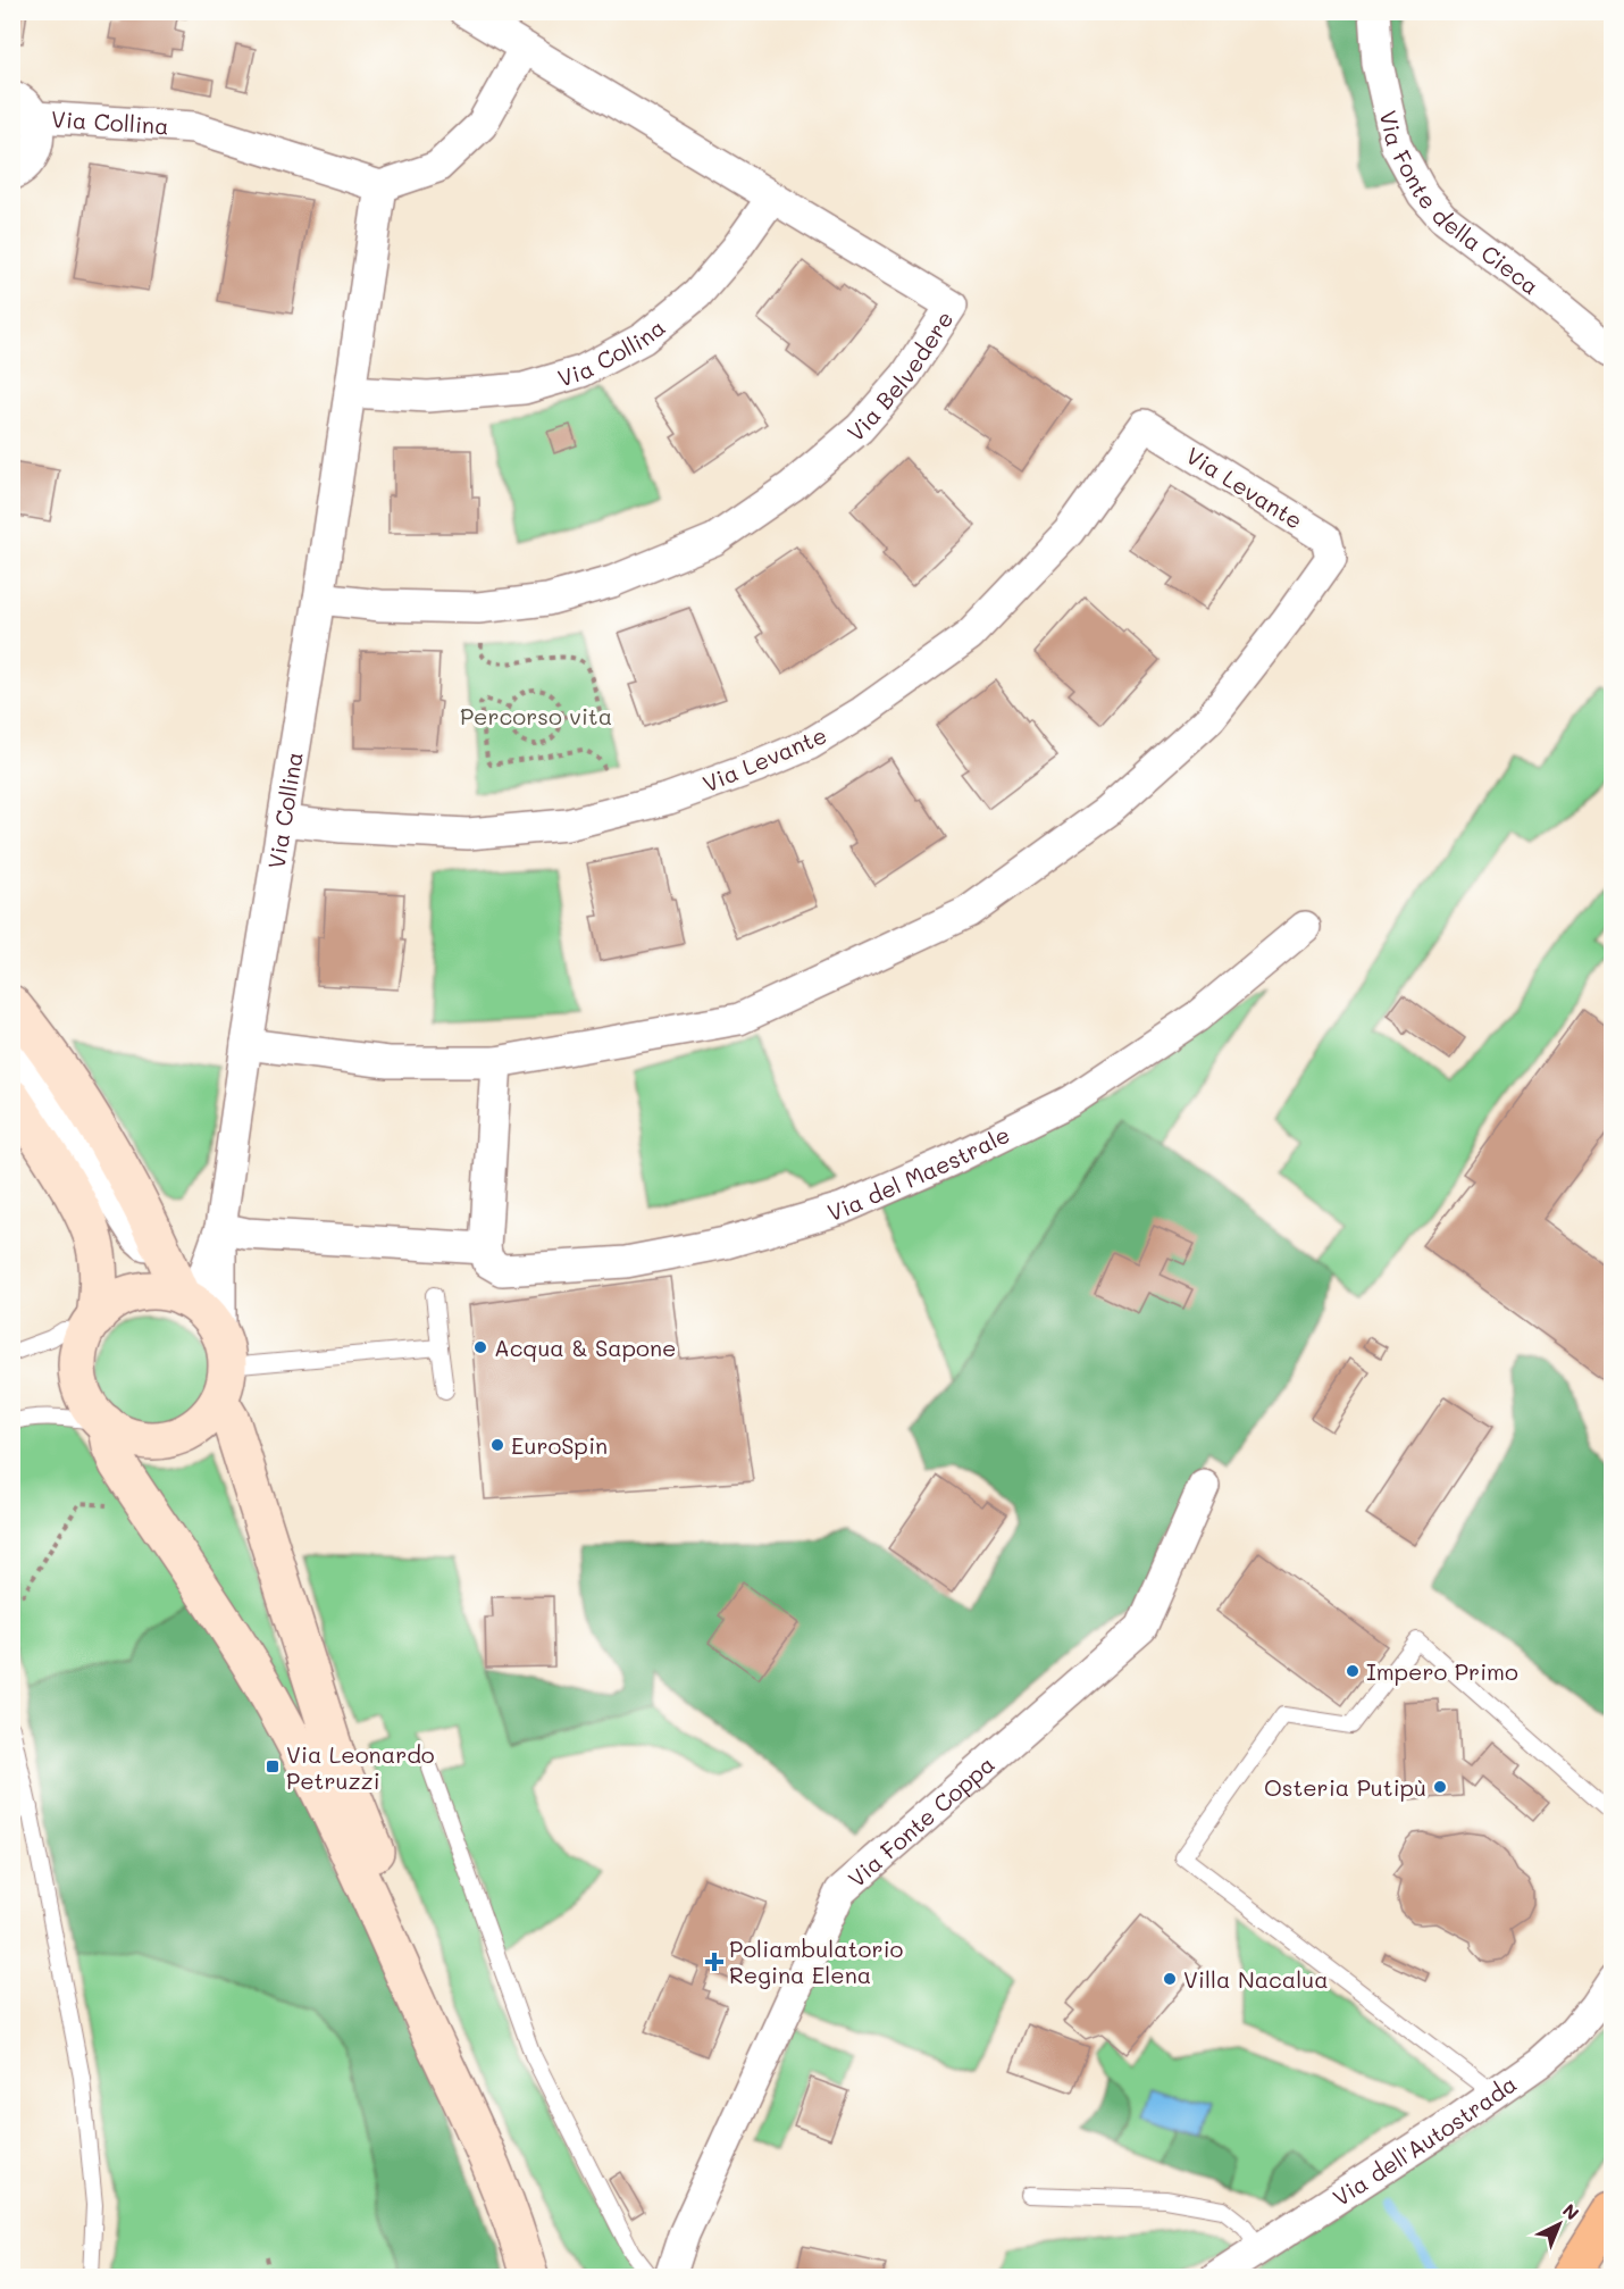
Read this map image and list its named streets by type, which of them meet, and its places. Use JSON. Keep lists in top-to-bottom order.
{
  "streets": {
    "street": [
      "Via Collina",
      "Via Fonte della Cieca",
      "Via Belvedere",
      "Via Levante",
      "Via del Maestrale",
      "Via Fonte Coppa",
      "Via dell'Autostrada"
    ]
  },
  "crossings": [
    ["Via Collina", "Via Belvedere"],
    ["Via Collina", "Via Levante"]
  ],
  "parks": ["Percorso vita"],
  "places": {
    "other": [
      "Acqua & Sapone",
      "EuroSpin",
      "Impero Primo",
      "Osteria Putipù",
      "Villa Nacalua"
    ],
    "transit": ["Via Leonardo Petruzzi"],
    "health": ["Poliambulatorio Regina Elena"]
  },
  "north": "top right"
}
